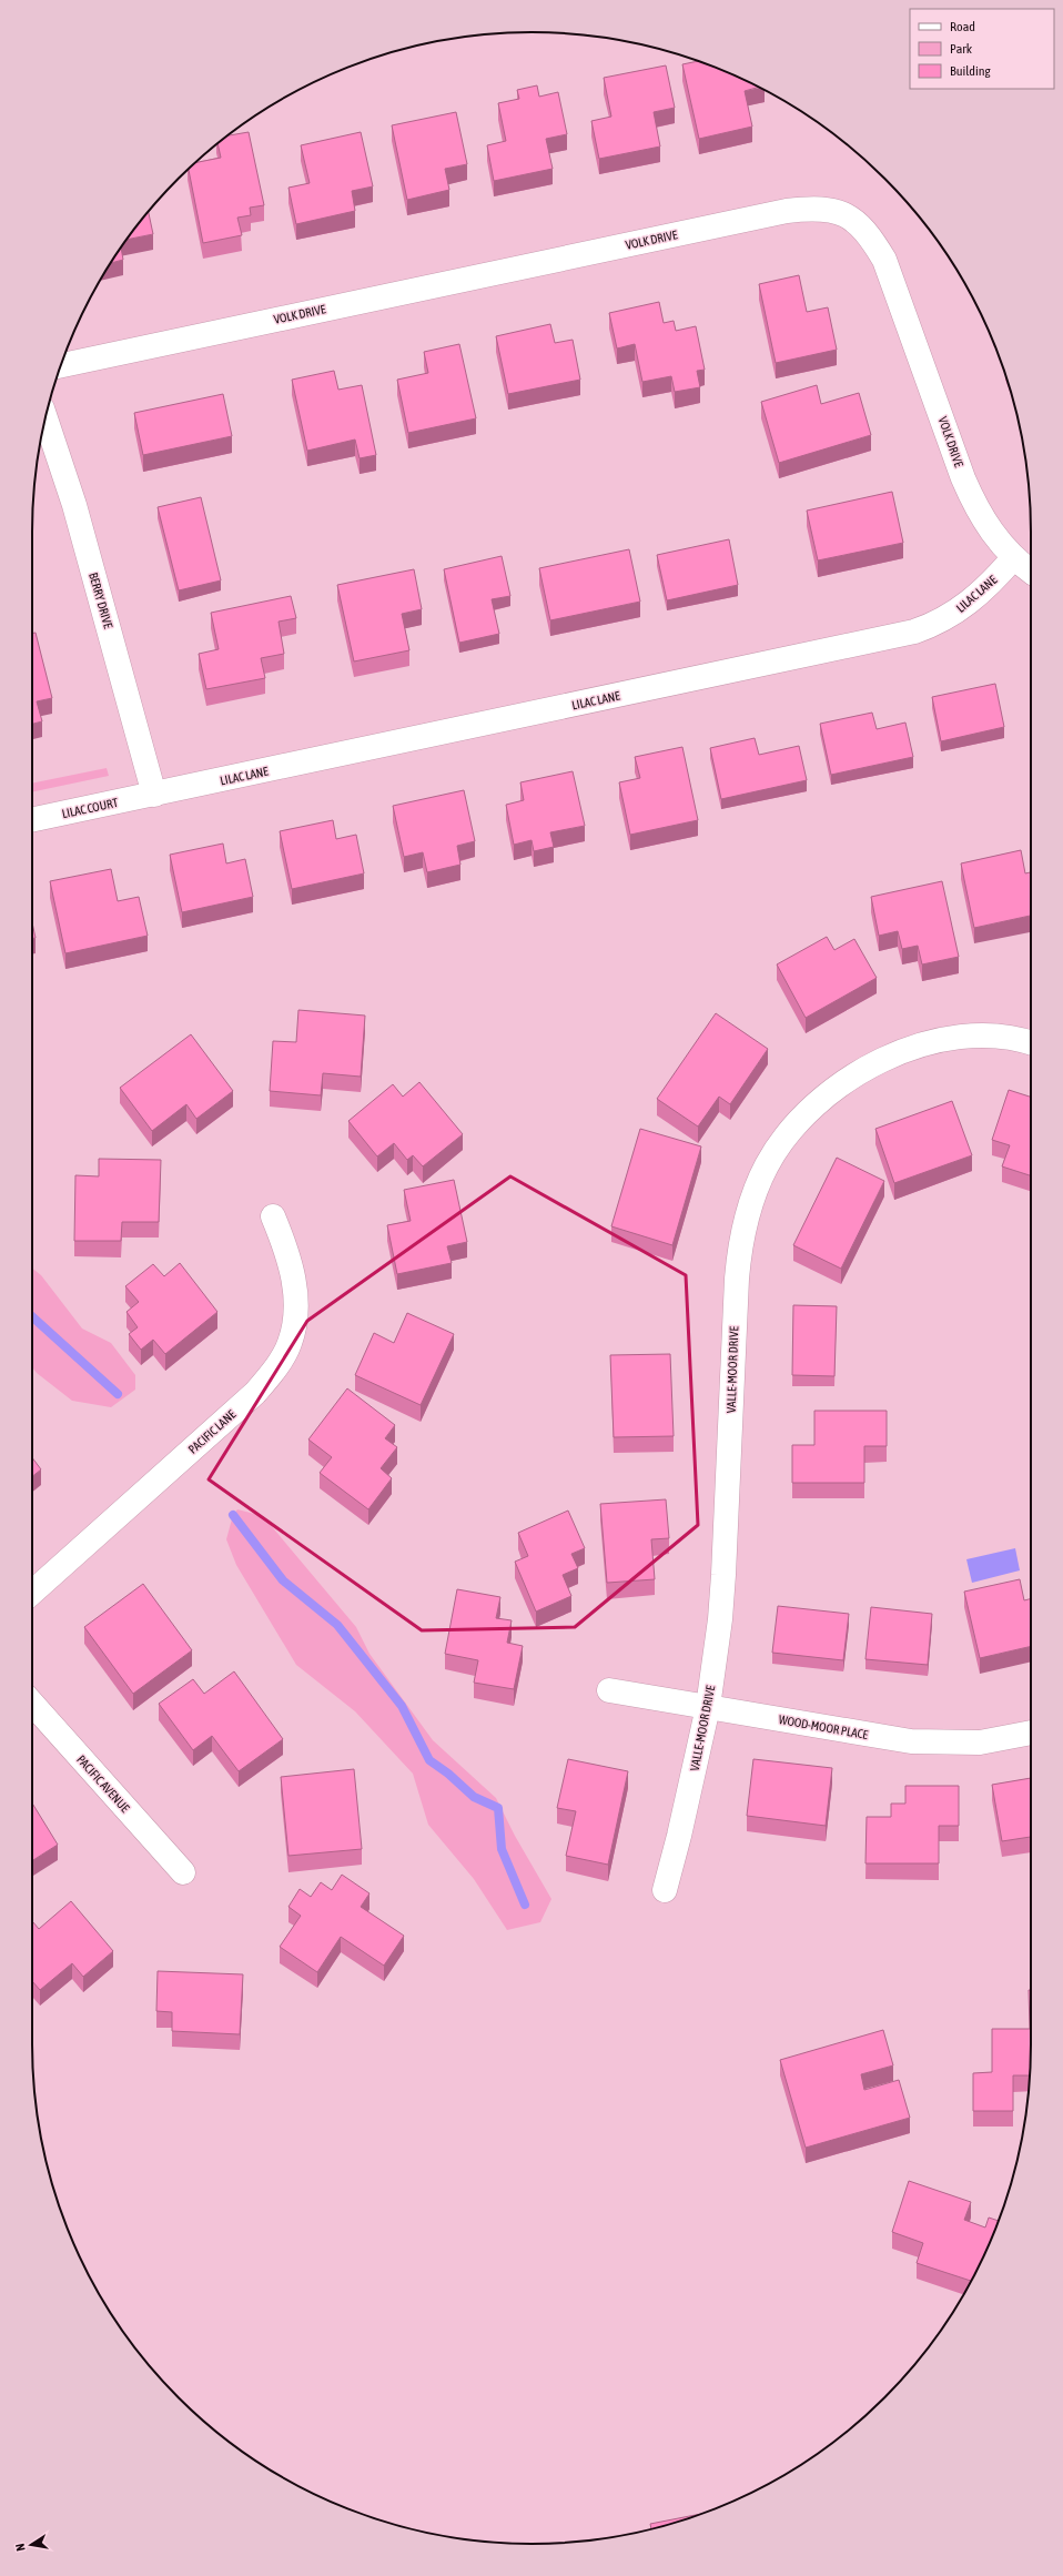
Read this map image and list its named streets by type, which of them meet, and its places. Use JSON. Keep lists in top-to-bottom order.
{
  "streets": {
    "street": [
      "VOLK DRIVE",
      "LILAC LANE",
      "BERRY DRIVE",
      "LILAC COURT",
      "VALLE-MOOR DRIVE",
      "PACIFIC LANE",
      "WOOD-MOOR PLACE",
      "PACIFIC AVENUE"
    ]
  },
  "crossings": [
    ["VOLK DRIVE", "LILAC LANE"],
    ["LILAC LANE", "BERRY DRIVE"],
    ["LILAC LANE", "LILAC COURT"],
    ["BERRY DRIVE", "LILAC COURT"],
    ["VALLE-MOOR DRIVE", "WOOD-MOOR PLACE"]
  ],
  "legend": ["Road", "Park", "Building"],
  "north": "left"
}
